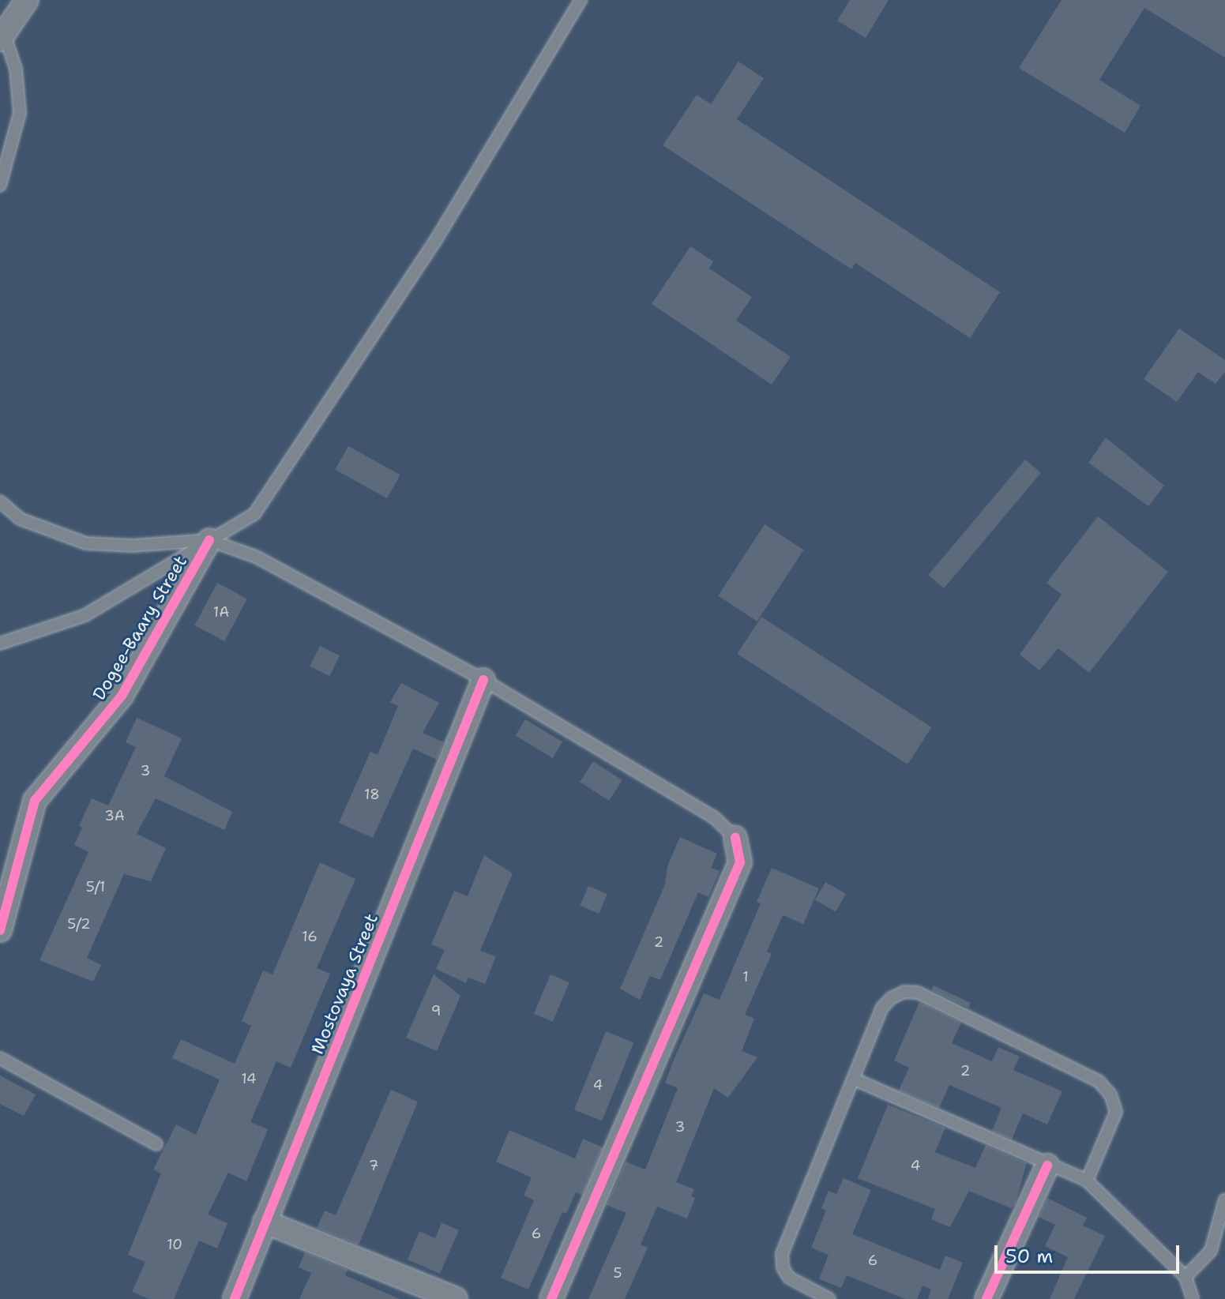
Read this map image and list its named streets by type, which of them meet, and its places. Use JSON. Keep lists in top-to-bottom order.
{
  "streets": {
    "street": ["Dogee-Baary Street", "Mostovaya Street"]
  },
  "house_numbers": [
    "1А",
    "3",
    "18",
    "3А",
    "5/1",
    "5/2",
    "16",
    "2",
    "1",
    "9",
    "2",
    "14",
    "4",
    "3",
    "7",
    "4",
    "6",
    "10",
    "6",
    "5"
  ],
  "scale_bar": "50 m"
}
